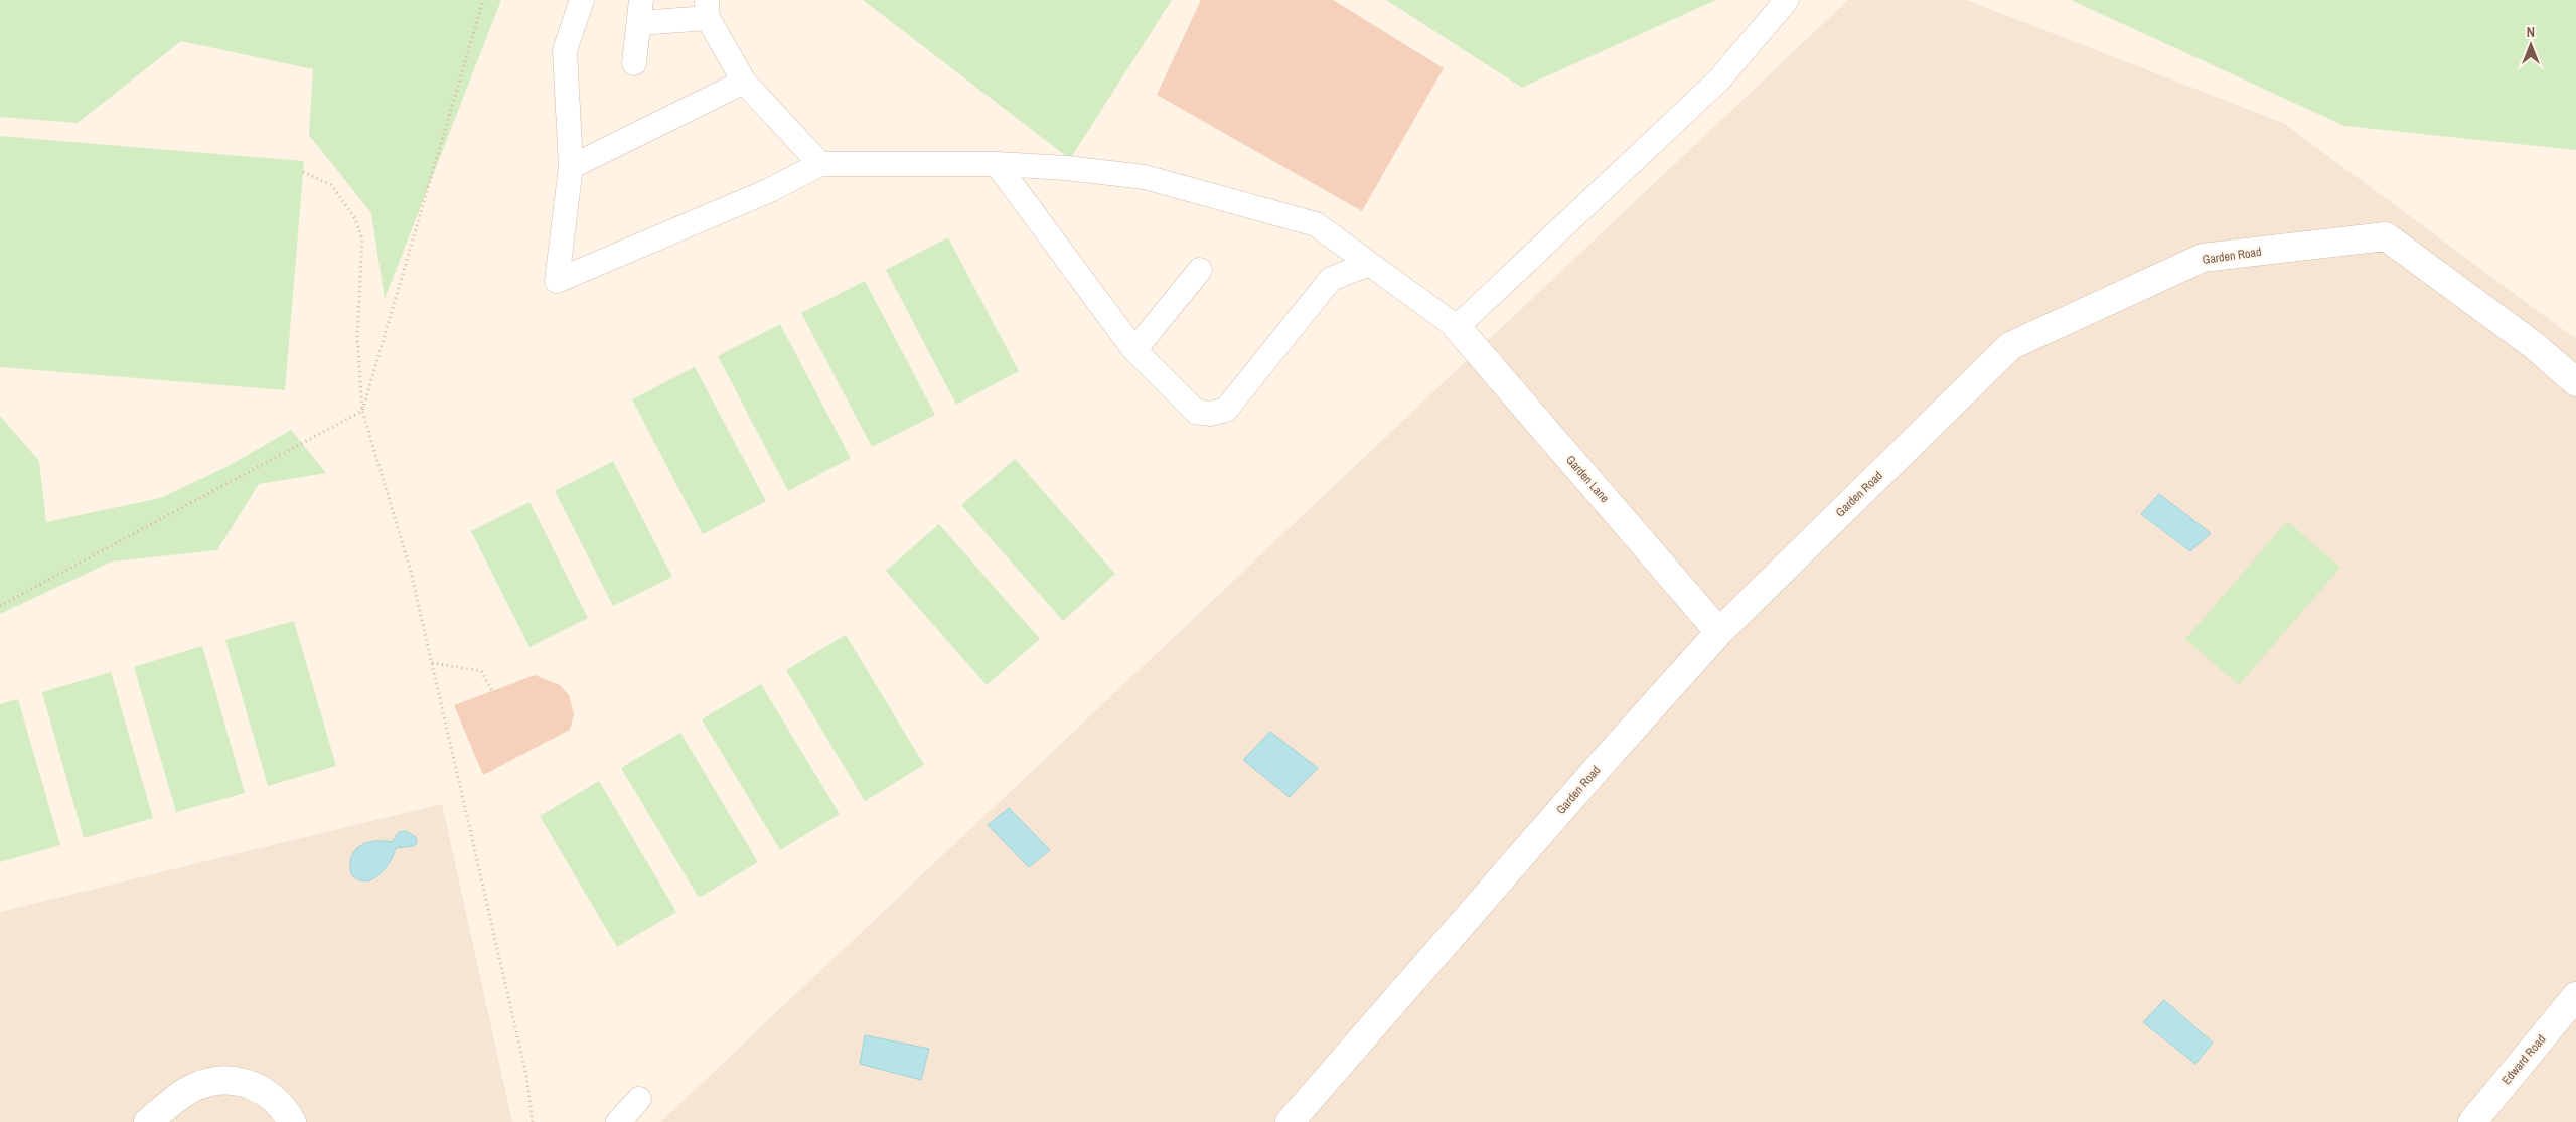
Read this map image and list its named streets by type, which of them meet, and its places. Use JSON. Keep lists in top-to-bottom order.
{
  "streets": {
    "street": ["Garden Road", "Garden Lane", "Edward Road"]
  },
  "crossings": [
    ["Garden Road", "Garden Lane"]
  ],
  "north": "top"
}
